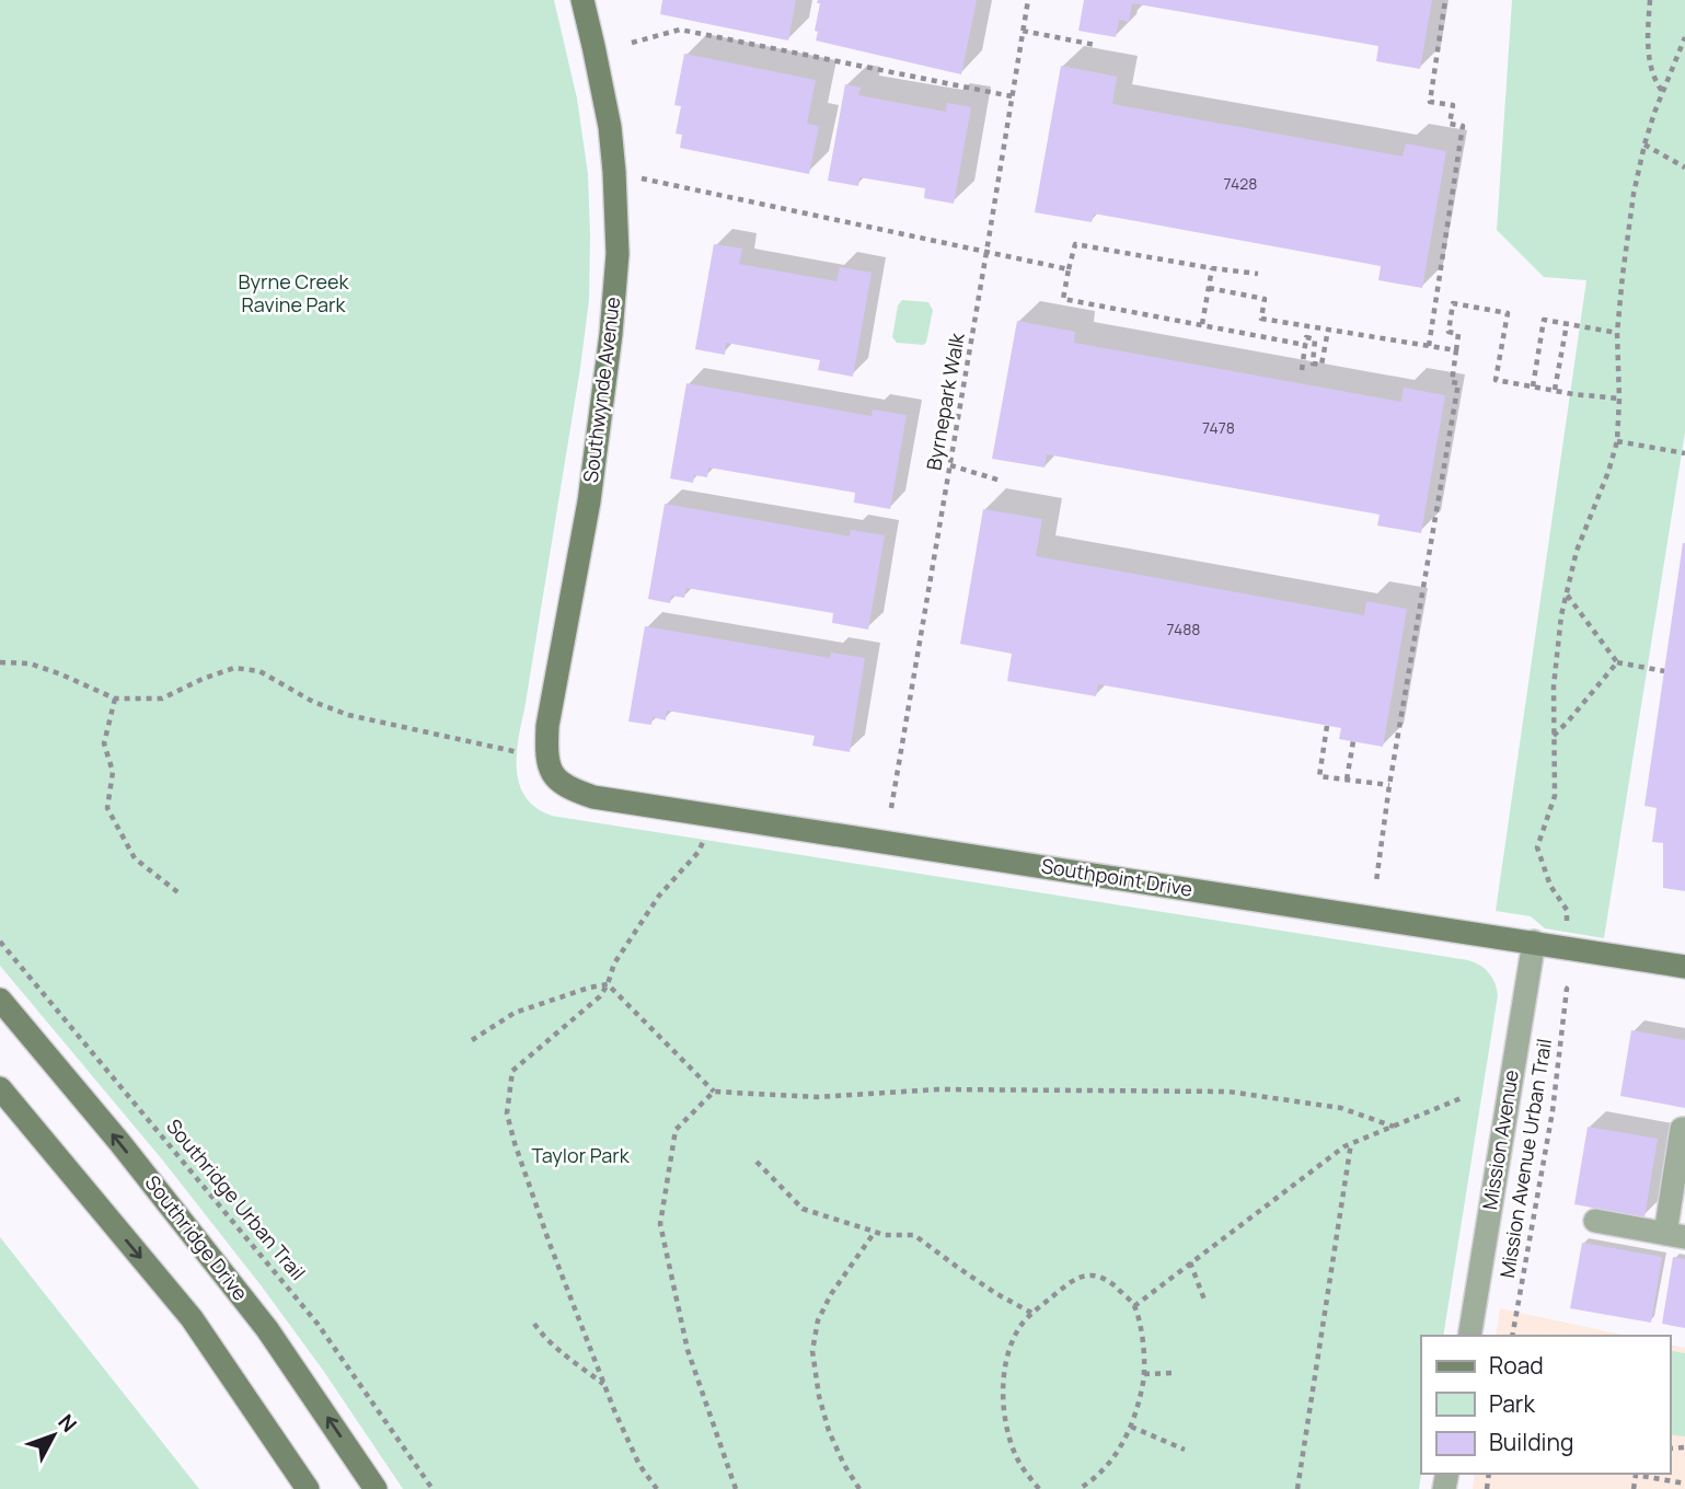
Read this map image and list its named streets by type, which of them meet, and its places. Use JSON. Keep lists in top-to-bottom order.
{
  "streets": {
    "street": [
      "Southwynde Avenue",
      "Southpoint Drive",
      "Mission Avenue",
      "Southridge Drive"
    ],
    "path": ["Byrnepark Walk", "Mission Avenue Urban Trail", "Southridge Urban Trail"]
  },
  "crossings": [
    ["Southwynde Avenue", "Southpoint Drive"],
    ["Southpoint Drive", "Mission Avenue"]
  ],
  "parks": ["Byrne Creek Ravine Park", "Taylor Park"],
  "house_numbers": ["7428", "7478", "7488"],
  "legend": ["Road", "Park", "Building"],
  "north": "top right"
}
